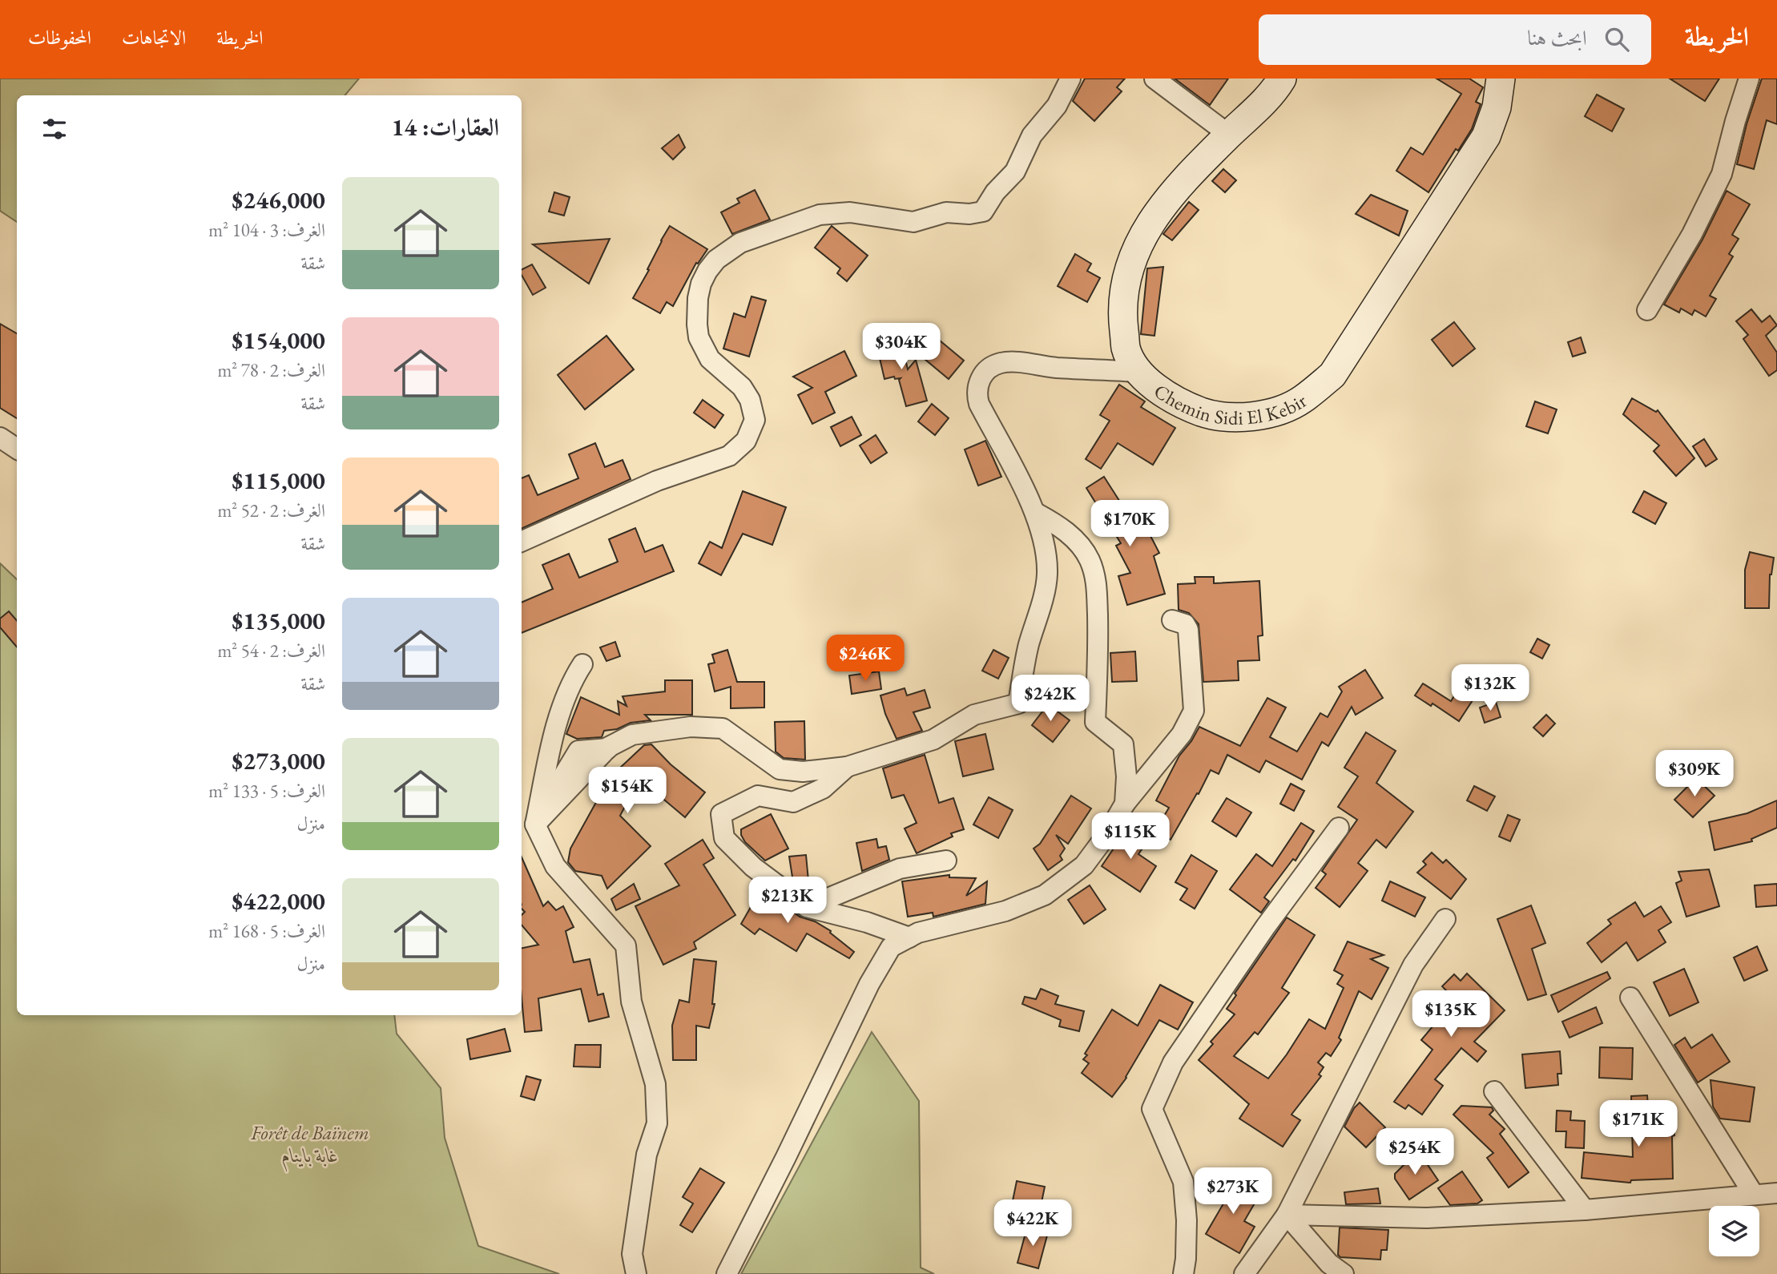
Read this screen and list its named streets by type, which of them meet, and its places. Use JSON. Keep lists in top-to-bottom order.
{
  "streets": {
    "street": ["Chemin Sidi El Kebir"]
  },
  "parks": ["Forêt de Baïnem غابة باينام"],
  "page": {
    "header": "الخريطة",
    "search": "ابحث هنا",
    "nav": ["الخريطة", "الاتجاهات", "المحفوظات"],
    "heading": "العقارات: 14",
    "list": [
      {
        "name": "$246,000",
        "note": "الغرف: 3 · 104 m² · شقة"
      },
      {
        "name": "$154,000",
        "note": "الغرف: 2 · 78 m² · شقة"
      },
      {
        "name": "$115,000",
        "note": "الغرف: 2 · 52 m² · شقة"
      },
      {
        "name": "$135,000",
        "note": "الغرف: 2 · 54 m² · شقة"
      },
      {
        "name": "$273,000",
        "note": "الغرف: 5 · 133 m² · منزل"
      },
      {
        "name": "$422,000",
        "note": "الغرف: 5 · 168 m² · منزل"
      }
    ],
    "price": [
      "$304K",
      "$170K",
      "$246K",
      "$132K",
      "$242K",
      "$309K",
      "$154K",
      "$115K",
      "$213K",
      "$135K",
      "$171K",
      "$254K",
      "$273K",
      "$422K"
    ]
  }
}
